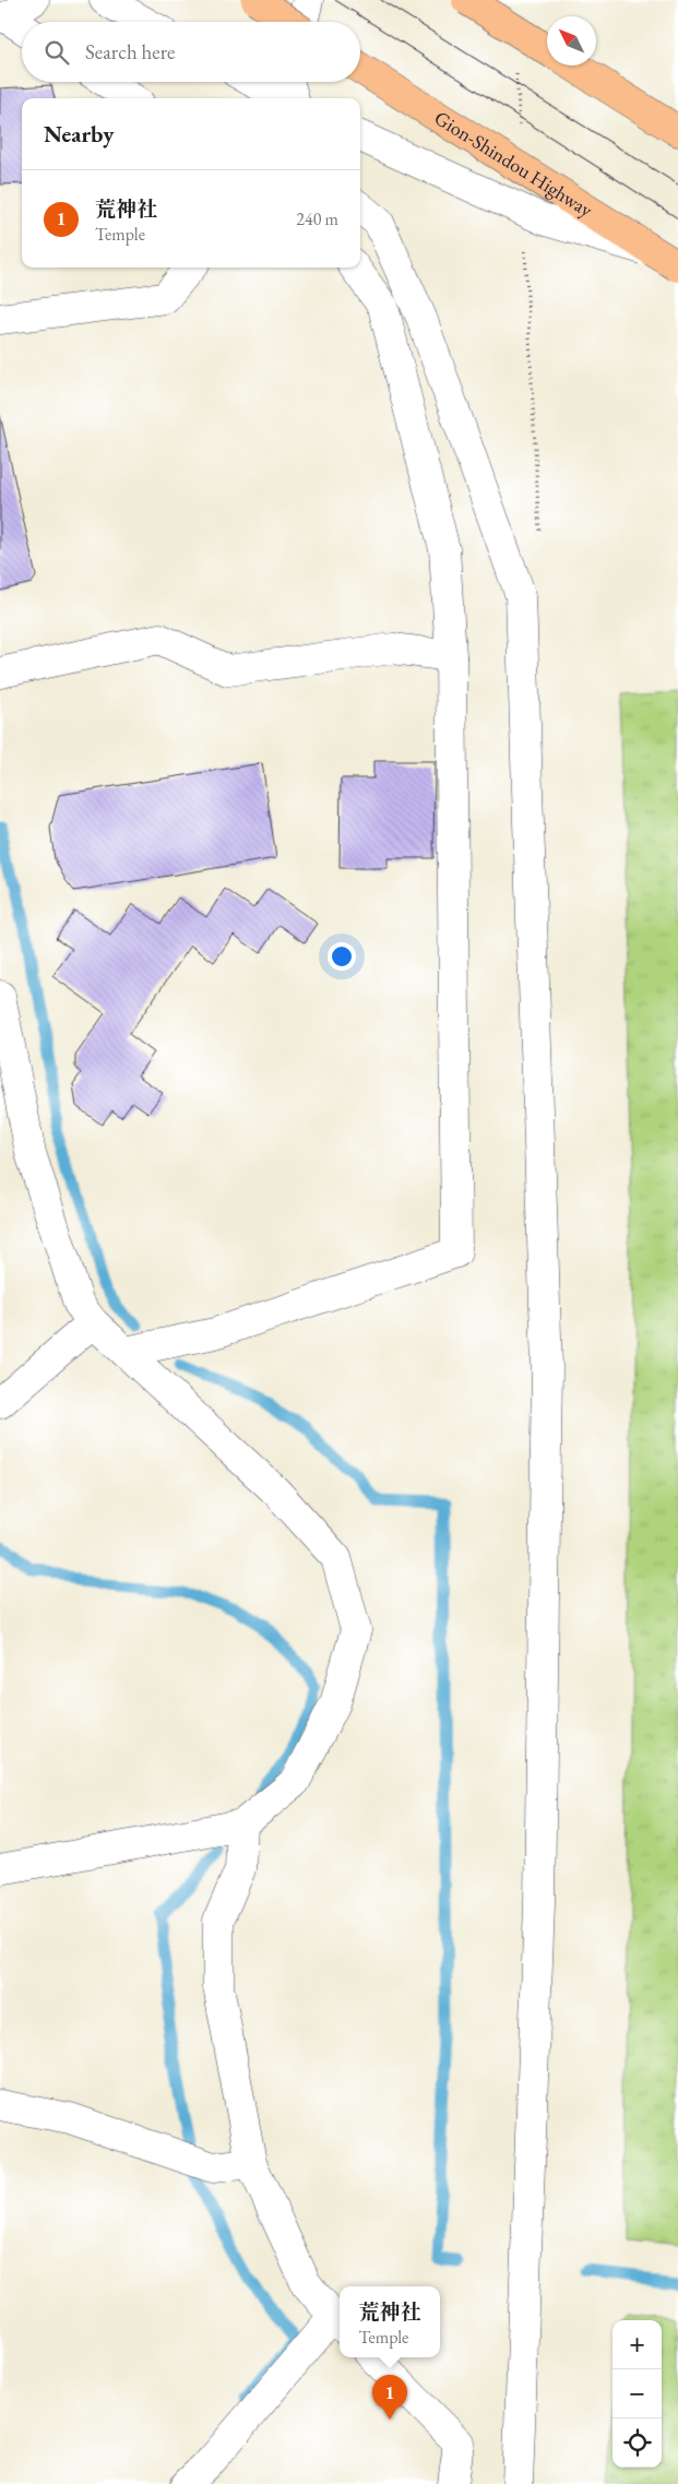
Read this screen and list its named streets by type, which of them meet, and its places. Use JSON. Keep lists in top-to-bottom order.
{
  "streets": {
    "highway": ["Gion-Shindou Highway"]
  },
  "north": "top left",
  "page": {
    "search": "Search here",
    "heading": "Nearby",
    "list": [
      {
        "mark": "1",
        "name": "荒神社",
        "note": "Temple",
        "value": "240 m"
      }
    ],
    "popup": ["荒神社", "Temple"],
    "map_buttons": ["+", "−"],
    "pins": "1"
  }
}
